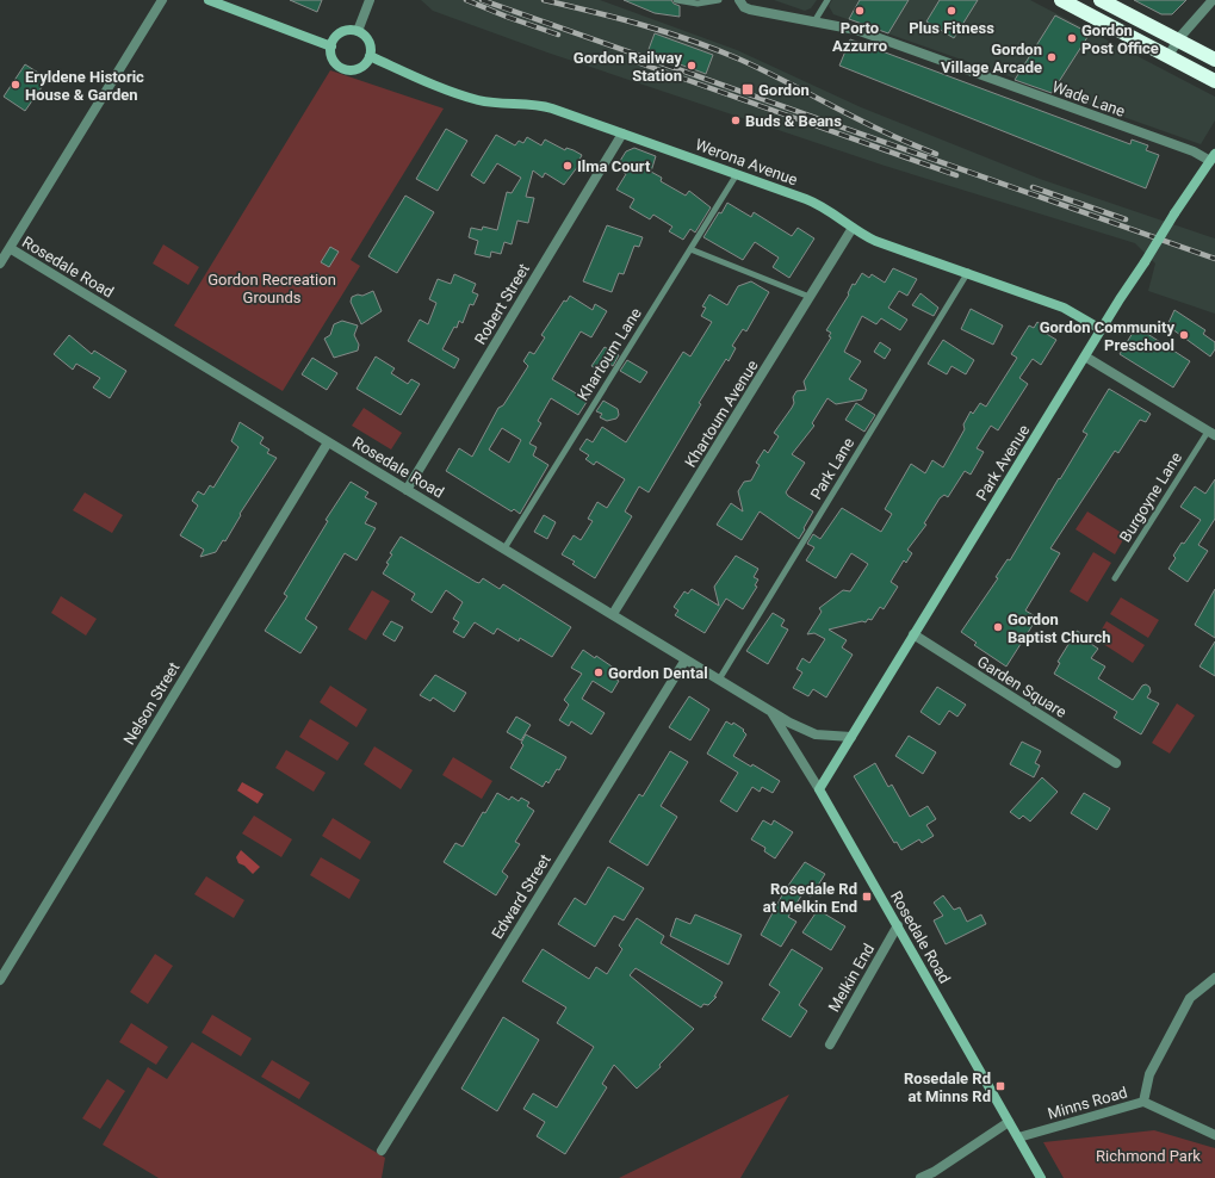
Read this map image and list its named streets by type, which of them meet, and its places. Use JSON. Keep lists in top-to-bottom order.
{
  "streets": {
    "street": [
      "Wade Lane",
      "Werona Avenue",
      "Rosedale Road",
      "Robert Street",
      "Khartoum Avenue",
      "Park Avenue",
      "Garden Square",
      "Nelson Street",
      "Edward Street",
      "Melkin End",
      "Minns Road"
    ],
    "lane": ["Khartoum Lane", "Park Lane", "Burgoyne Lane"]
  },
  "crossings": [
    ["Wade Lane", "Park Avenue"],
    ["Werona Avenue", "Robert Street"],
    ["Werona Avenue", "Khartoum Lane"],
    ["Werona Avenue", "Khartoum Avenue"],
    ["Werona Avenue", "Park Avenue"],
    ["Werona Avenue", "Park Lane"],
    ["Rosedale Road", "Robert Street"],
    ["Rosedale Road", "Khartoum Lane"],
    ["Rosedale Road", "Khartoum Avenue"],
    ["Rosedale Road", "Park Avenue"],
    ["Rosedale Road", "Park Lane"],
    ["Rosedale Road", "Nelson Street"],
    ["Rosedale Road", "Edward Street"],
    ["Rosedale Road", "Melkin End"],
    ["Rosedale Road", "Minns Road"],
    ["Park Avenue", "Garden Square"]
  ],
  "parks": ["Gordon Recreation Grounds", "Richmond Park"],
  "places": {
    "other": [
      "Porto Azzurro",
      "Plus Fitness",
      "Gordon Post Office",
      "Gordon Village Arcade",
      "Gordon Railway Station",
      "Eryldene Historic House & Garden",
      "Buds & Beans",
      "Ilma Court",
      "Gordon Community Preschool",
      "Gordon Baptist Church",
      "Gordon Dental"
    ],
    "transit": ["Gordon", "Rosedale Rd at Melkin End", "Rosedale Rd at Minns Rd"]
  }
}
